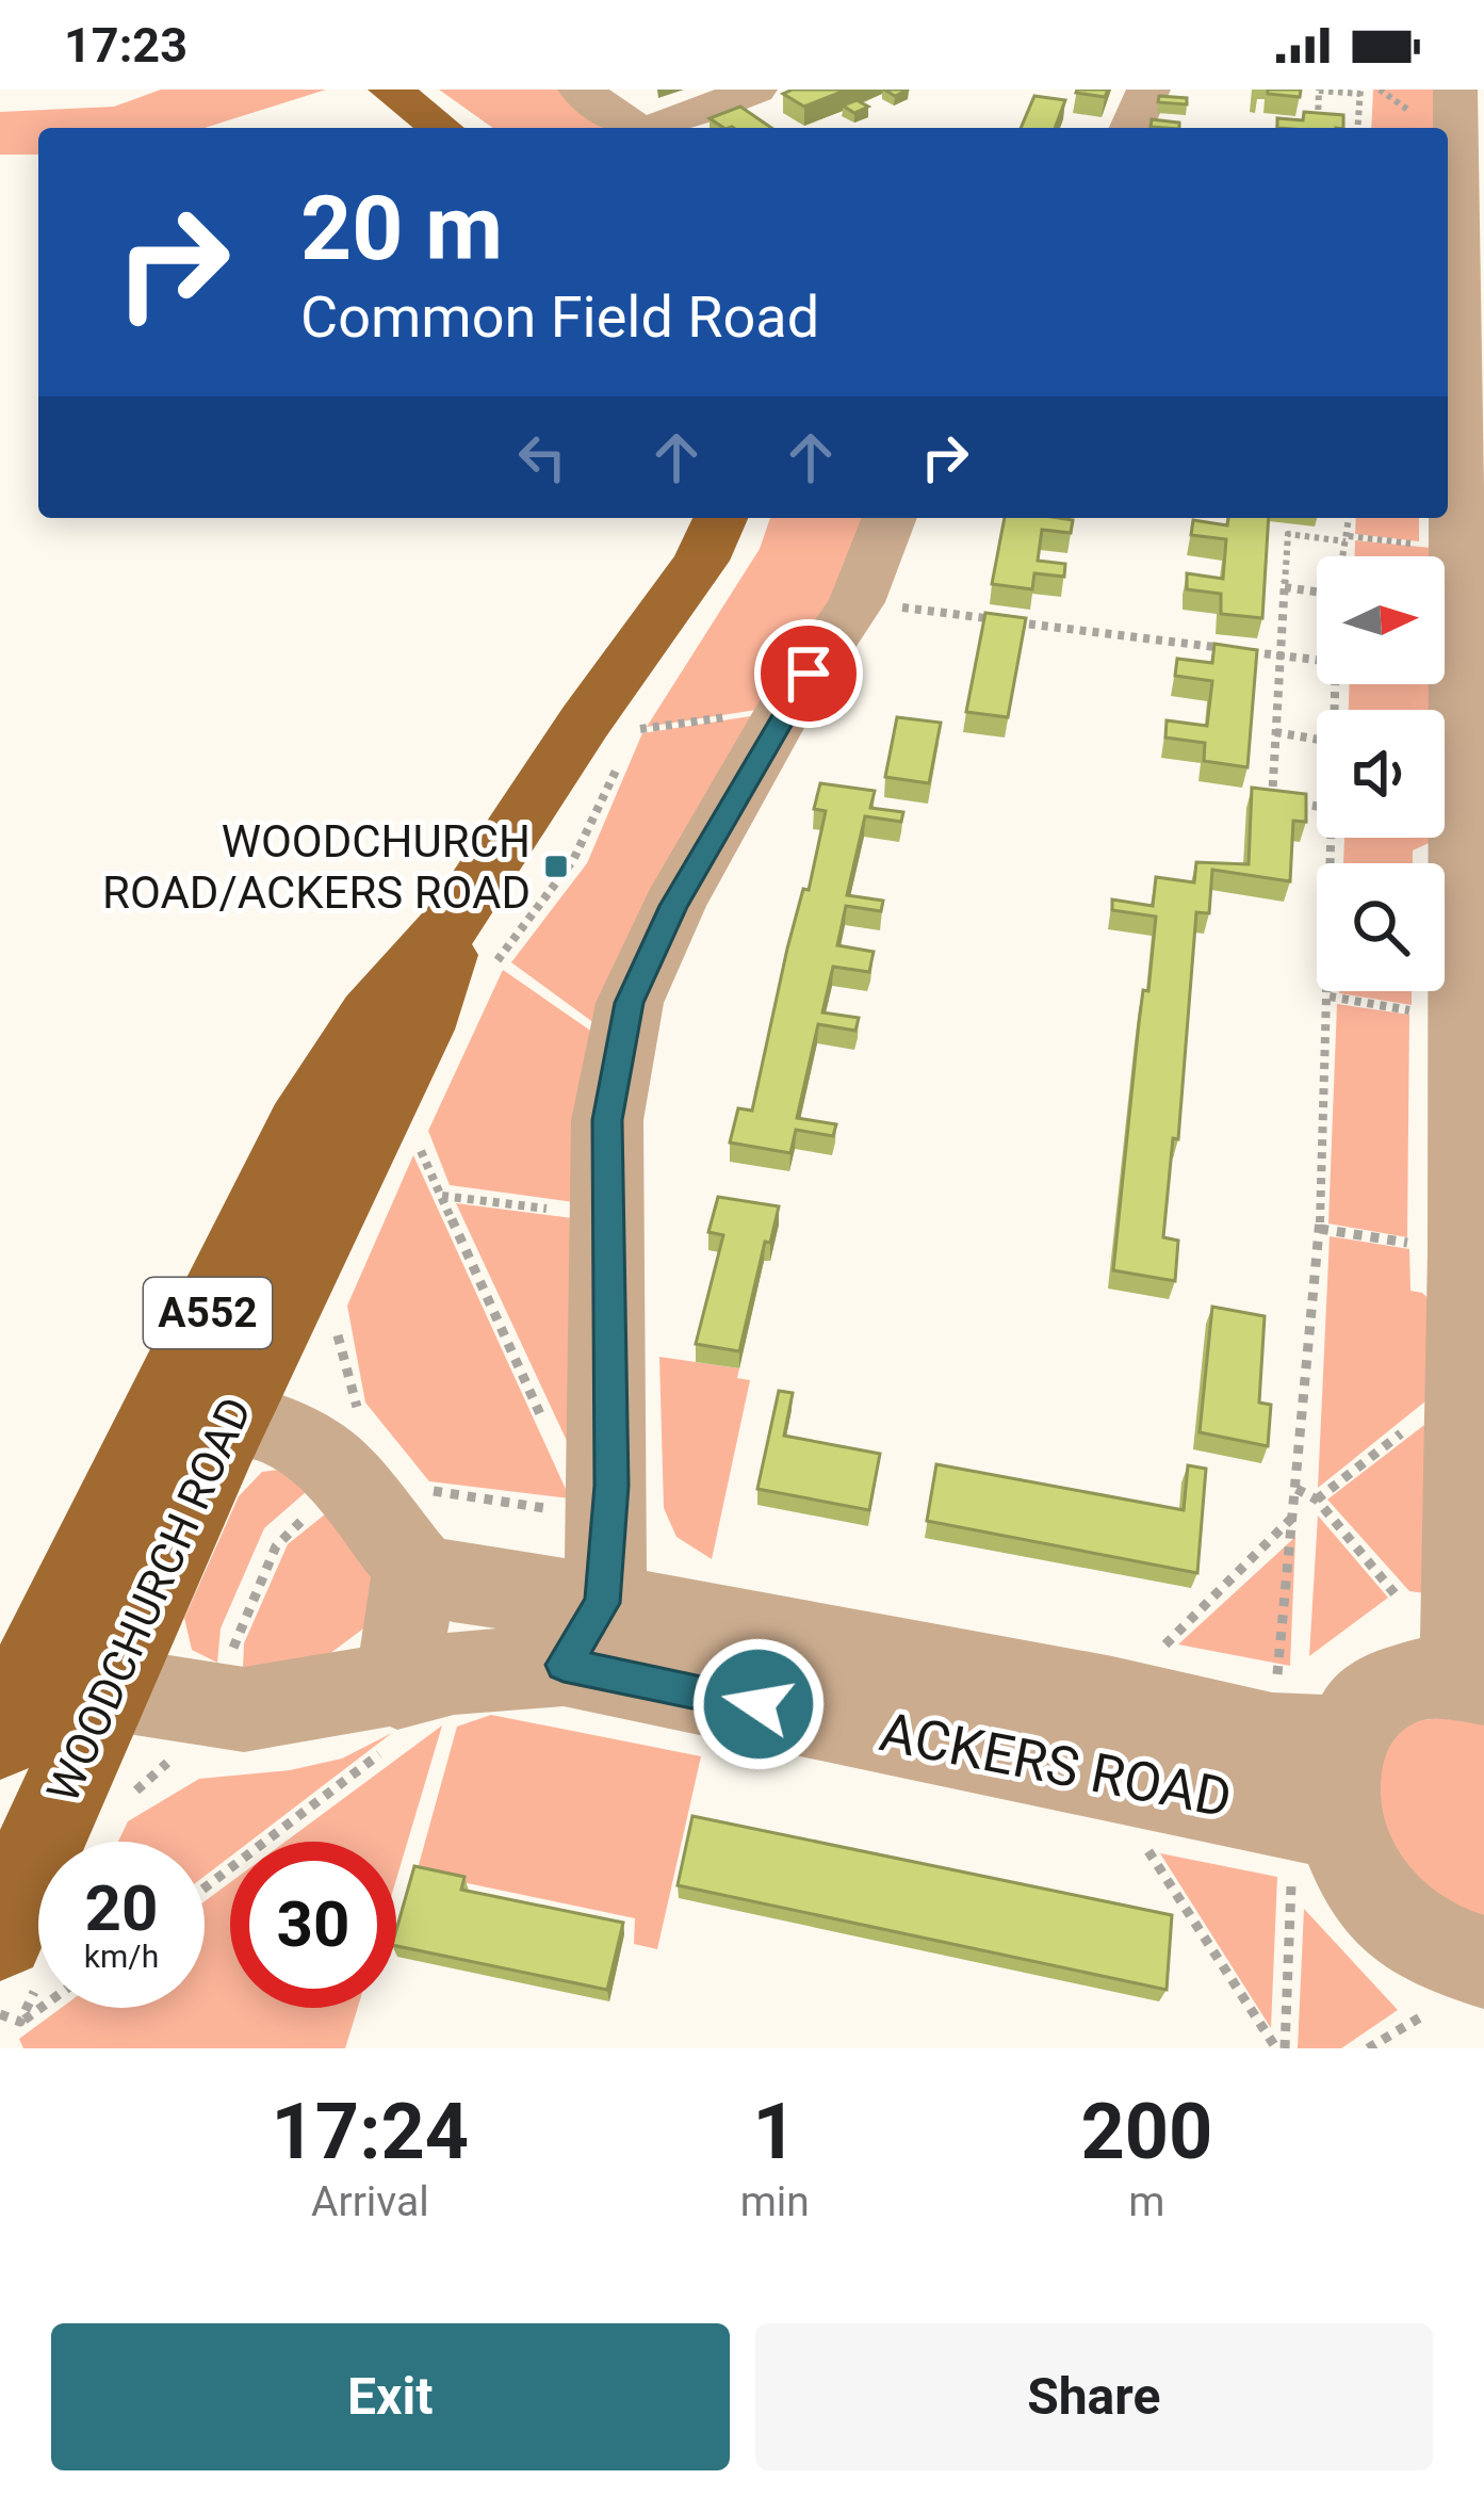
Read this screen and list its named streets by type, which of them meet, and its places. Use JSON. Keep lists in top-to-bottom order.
{
  "streets": {
    "main road": ["A552", "WOODCHURCH ROAD"],
    "street": ["ACKERS ROAD"]
  },
  "crossings": [
    ["WOODCHURCH ROAD", "ACKERS ROAD"]
  ],
  "places": {
    "transit": ["WOODCHURCH ROAD/ACKERS ROAD"]
  },
  "north": "right",
  "page": {
    "status": "17:23",
    "turn": ["20 m", "Common Field Road"],
    "speed": "20 km/h",
    "limit": "30",
    "eta": [
      "17:24",
      "Arrival",
      "1",
      "min",
      "200",
      "m"
    ],
    "buttons": ["Exit", "Share"]
  }
}
